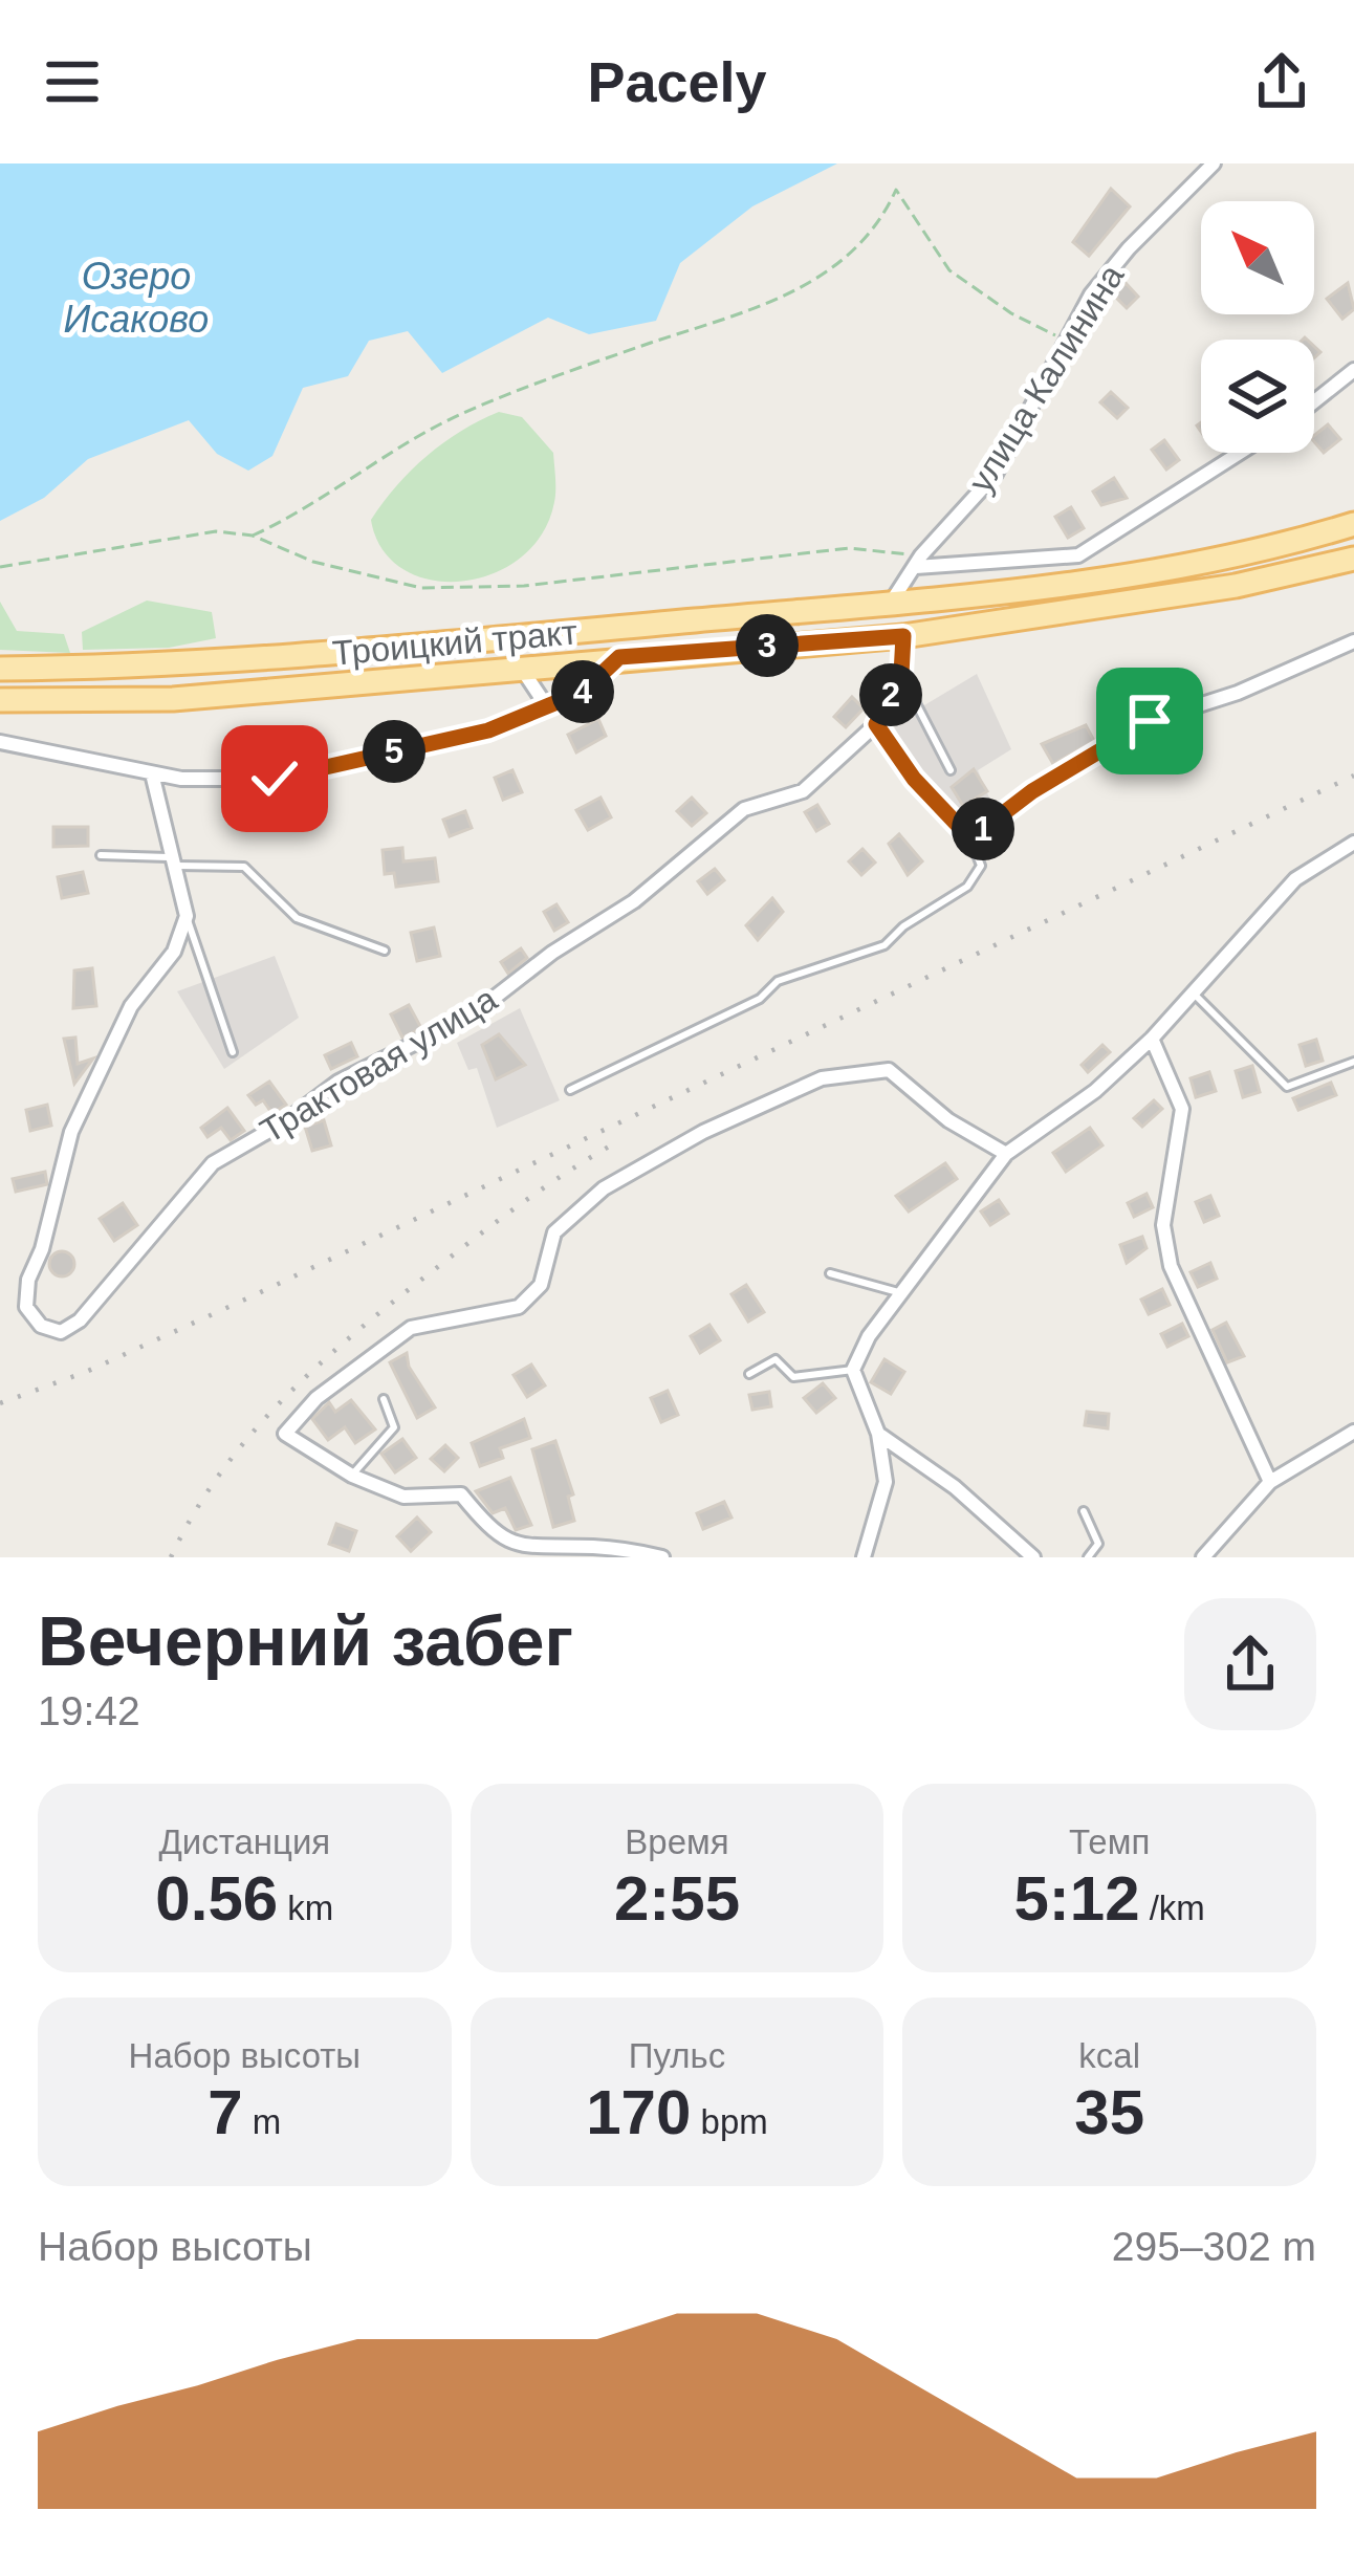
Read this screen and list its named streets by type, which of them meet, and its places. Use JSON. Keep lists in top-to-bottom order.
{
  "streets": {
    "main road": ["Троицкий тракт"],
    "street": ["улица Калинина", "Трактовая улица"]
  },
  "crossings": [
    ["улица Калинина", "Троицкий тракт"]
  ],
  "water": ["Озеро Исаково"],
  "north": "top left",
  "page": {
    "header": "Pacely",
    "pins": [
      "3",
      "4",
      "2",
      "5",
      "1"
    ],
    "heading": ["Вечерний забег", "19:42"],
    "stats": [
      ["Дистанция", "0.56 km"],
      ["Время", "2:55"],
      ["Темп", "5:12 /km"],
      ["Набор высоты", "7 m"],
      ["Пульс", "170 bpm"],
      ["kcal", "35"]
    ],
    "chart": ["Набор высоты", "295–302 m"]
  }
}
